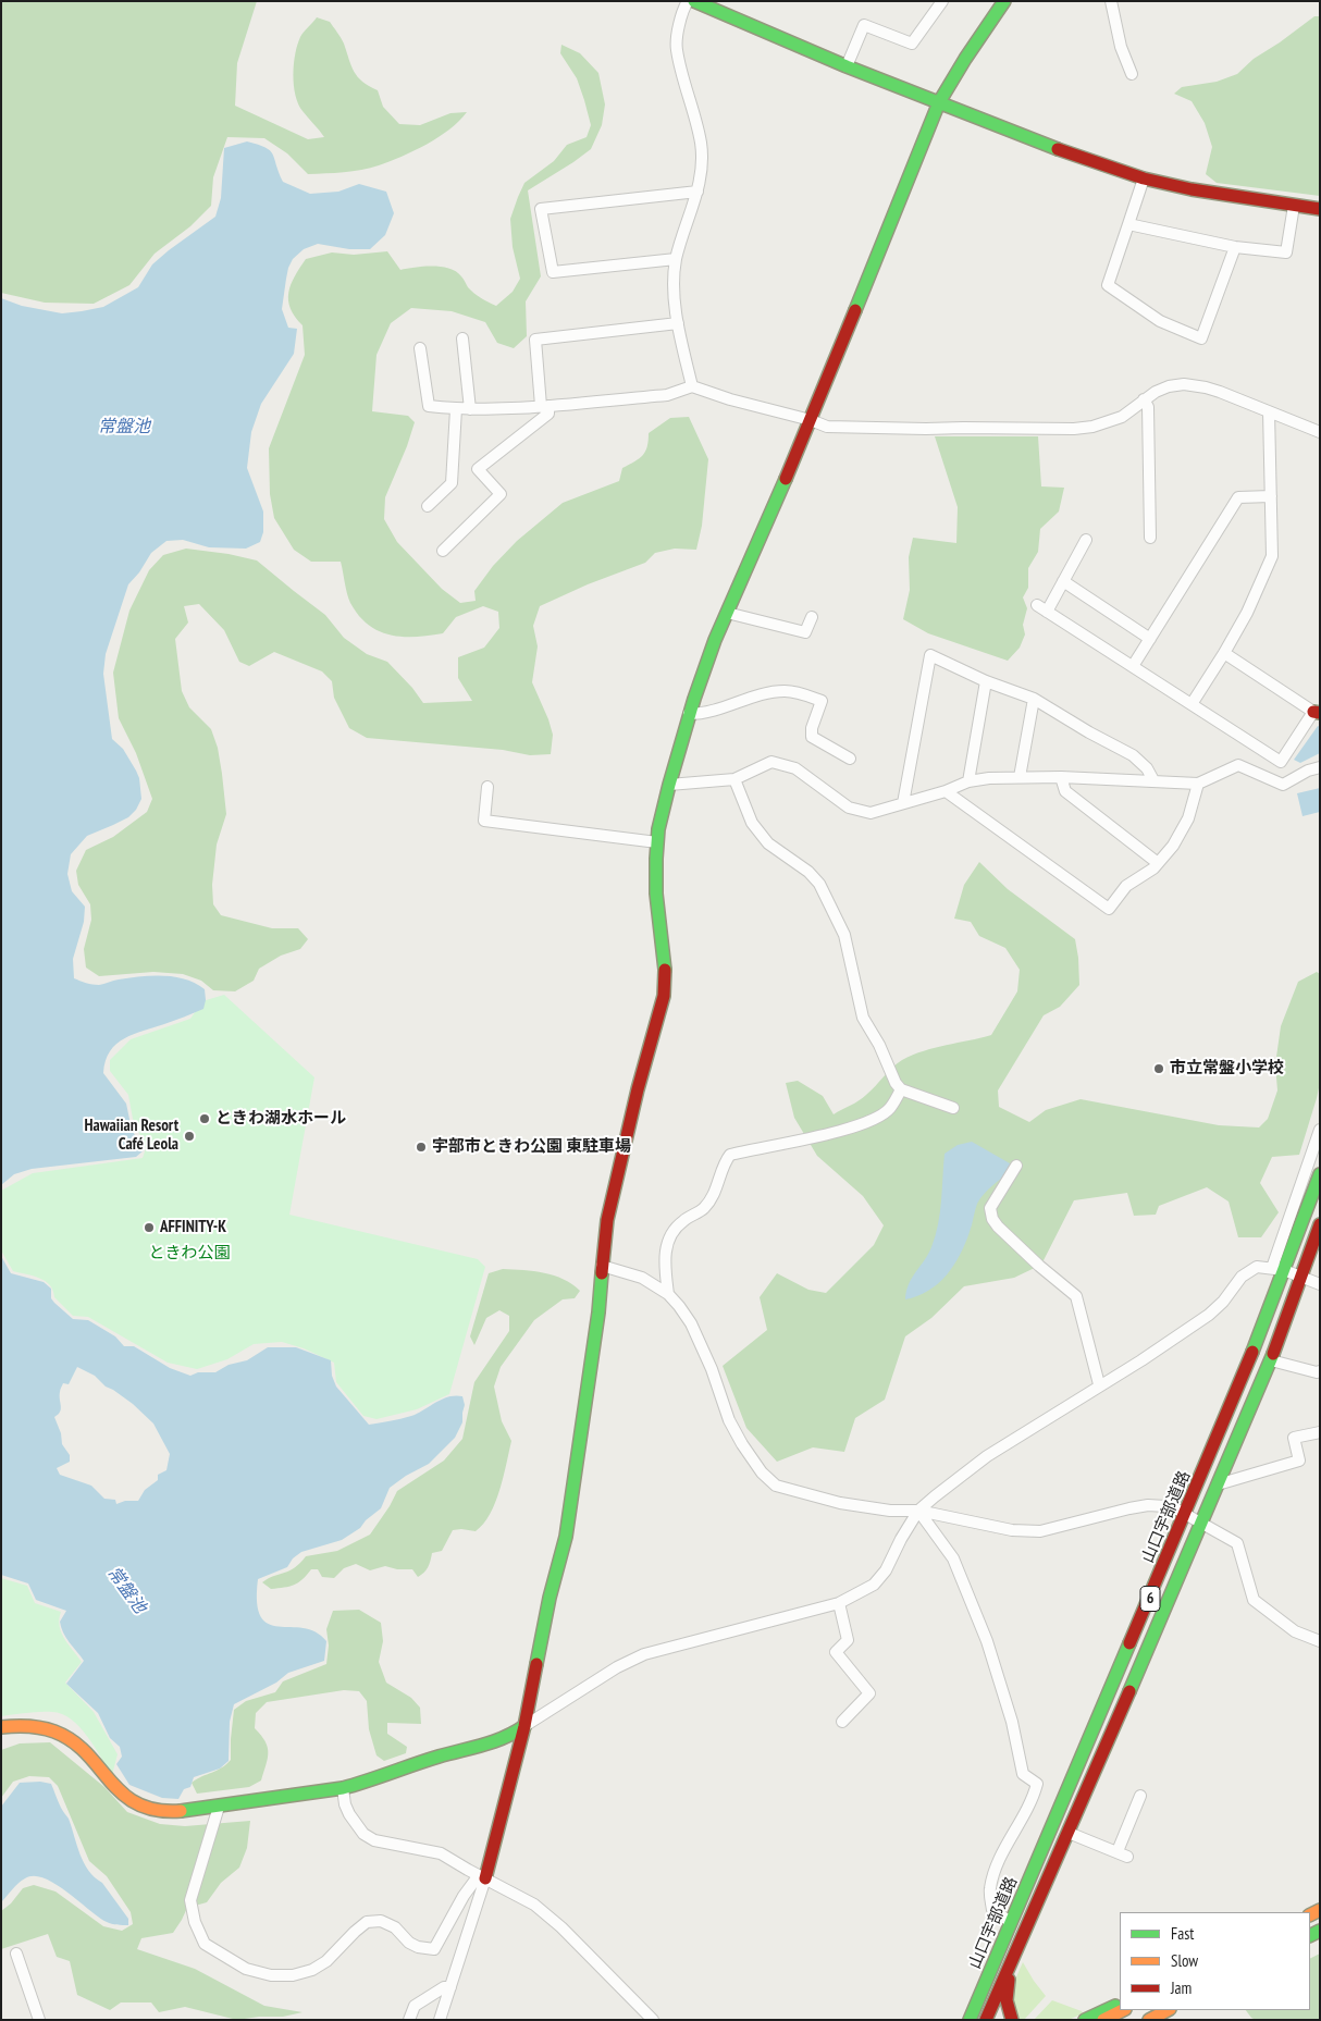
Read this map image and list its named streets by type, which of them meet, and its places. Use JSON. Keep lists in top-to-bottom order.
{
  "streets": {
    "main road": ["山口宇部道路", "6"]
  },
  "water": ["常盤池"],
  "parks": ["ときわ公園"],
  "places": [
    "市立常盤小学校",
    "ときわ湖水ホール",
    "Hawaiian Resort Café Leola",
    "宇部市ときわ公園 東駐車場",
    "AFFINITY-K"
  ],
  "legend": ["Fast", "Slow", "Jam"]
}
